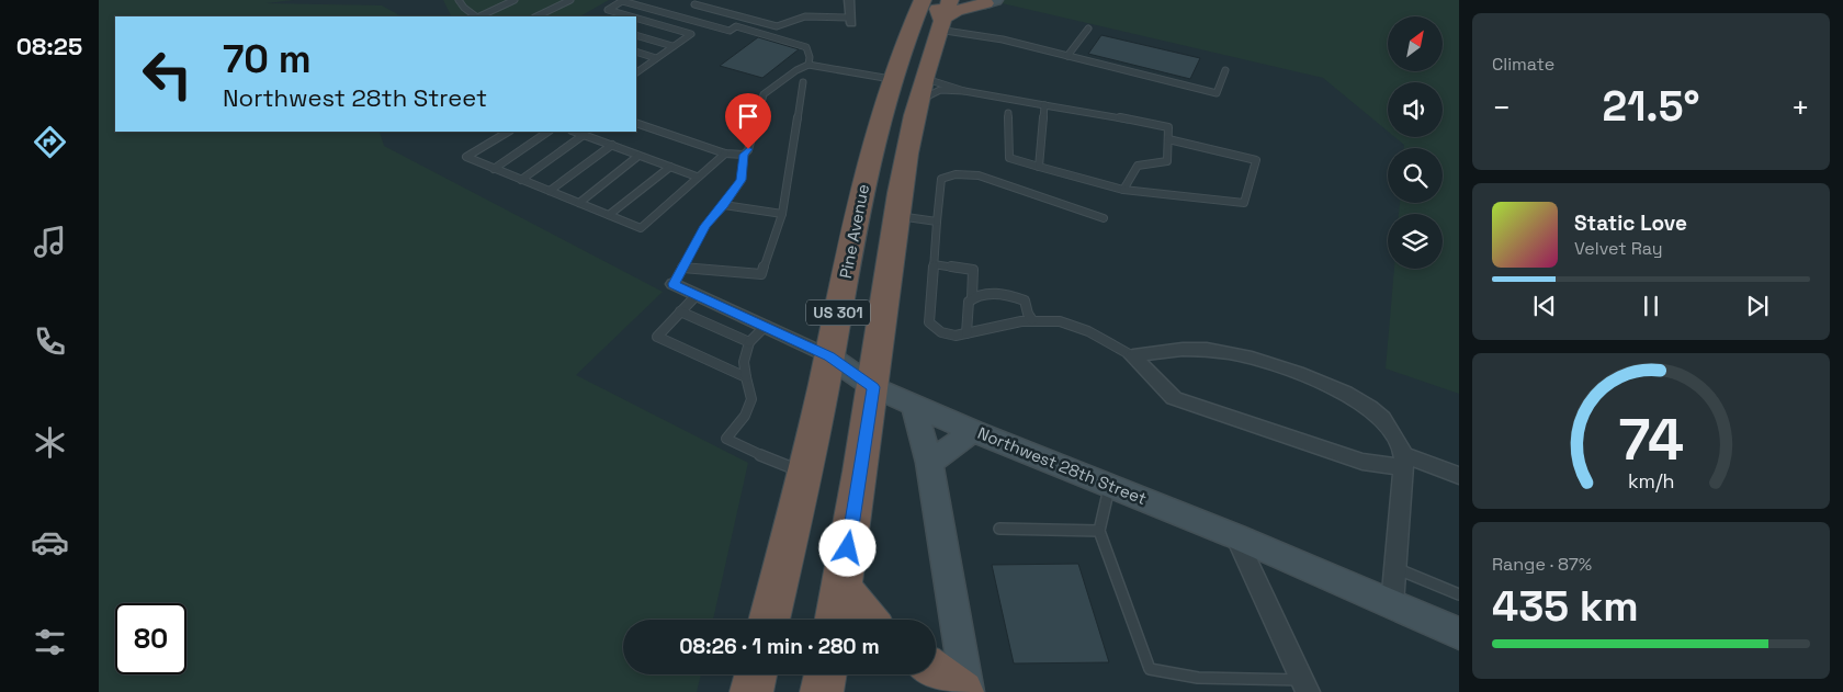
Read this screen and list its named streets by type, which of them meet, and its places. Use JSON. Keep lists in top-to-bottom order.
{
  "streets": {
    "highway": ["Pine Avenue", "US 301"],
    "street": ["Northwest 28th Street"]
  },
  "crossings": [
    ["Pine Avenue", "US 301"],
    ["Pine Avenue", "Northwest 28th Street"],
    ["US 301", "Northwest 28th Street"]
  ],
  "north": "top right",
  "page": {
    "tabs": "08:25",
    "tile": [
      "Climate",
      ["Range · 87%", "435 km"]
    ],
    "turn": ["70 m", "Northwest 28th Street"],
    "heat": ["−", "21.5°", "+"],
    "song": ["Static Love", "Velvet Ray"],
    "limit": "80",
    "trip": "08:26 · 1 min · 280 m",
    "gauge": ["74", "km/h"]
  }
}
